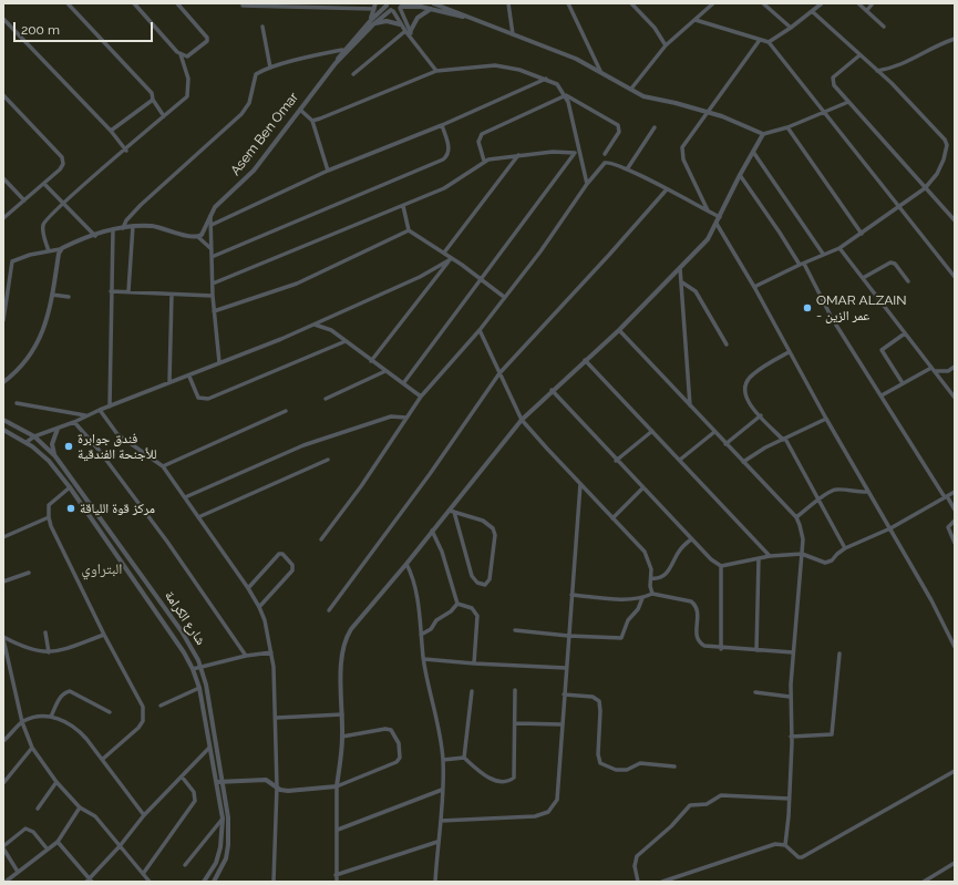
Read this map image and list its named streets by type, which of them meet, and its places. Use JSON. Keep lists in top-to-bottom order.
{
  "streets": {
    "street": ["Asem Ben Omar", "شارع الكرامة"]
  },
  "districts": ["البتراوي"],
  "places": ["OMAR ALZAIN - عمر الزين", "فندق جوابرة للأجنحة الفندقية", "مركز قوة اللياقة"],
  "scale_bar": "200 m"
}
